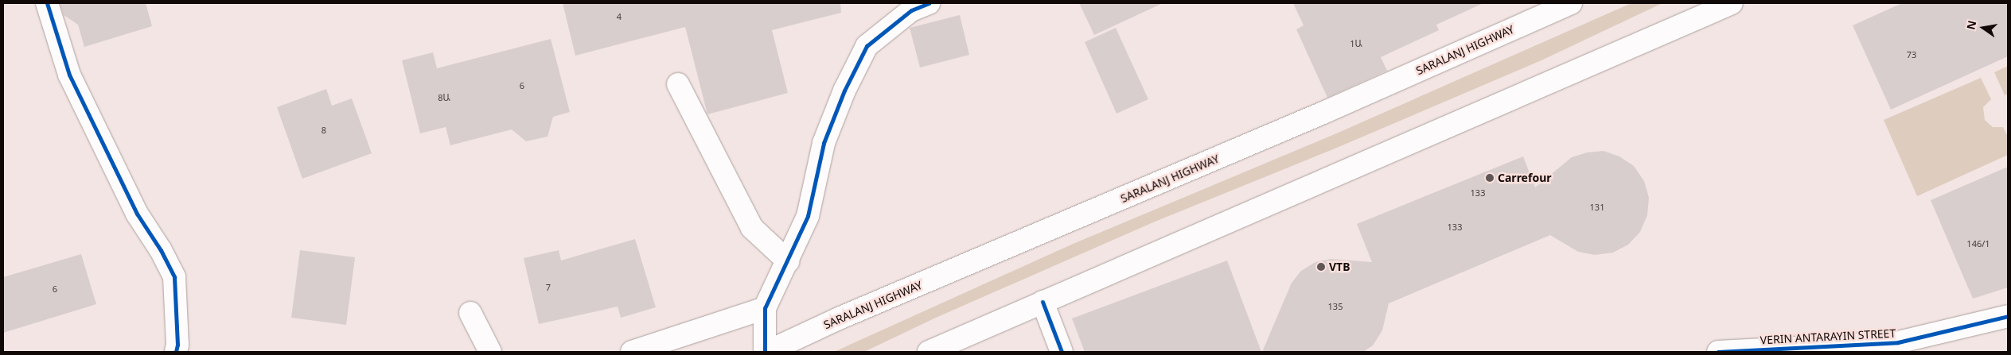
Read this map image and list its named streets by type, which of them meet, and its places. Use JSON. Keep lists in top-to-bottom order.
{
  "streets": {
    "main road": ["SARALANJ HIGHWAY", "VERIN ANTARAYIN STREET"]
  },
  "places": ["Carrefour", "VTB"],
  "house_numbers": [
    "4",
    "1Ա",
    "73",
    "6",
    "8Ա",
    "8",
    "133",
    "131",
    "133",
    "146/1",
    "7",
    "6",
    "135"
  ],
  "north": "left"
}
